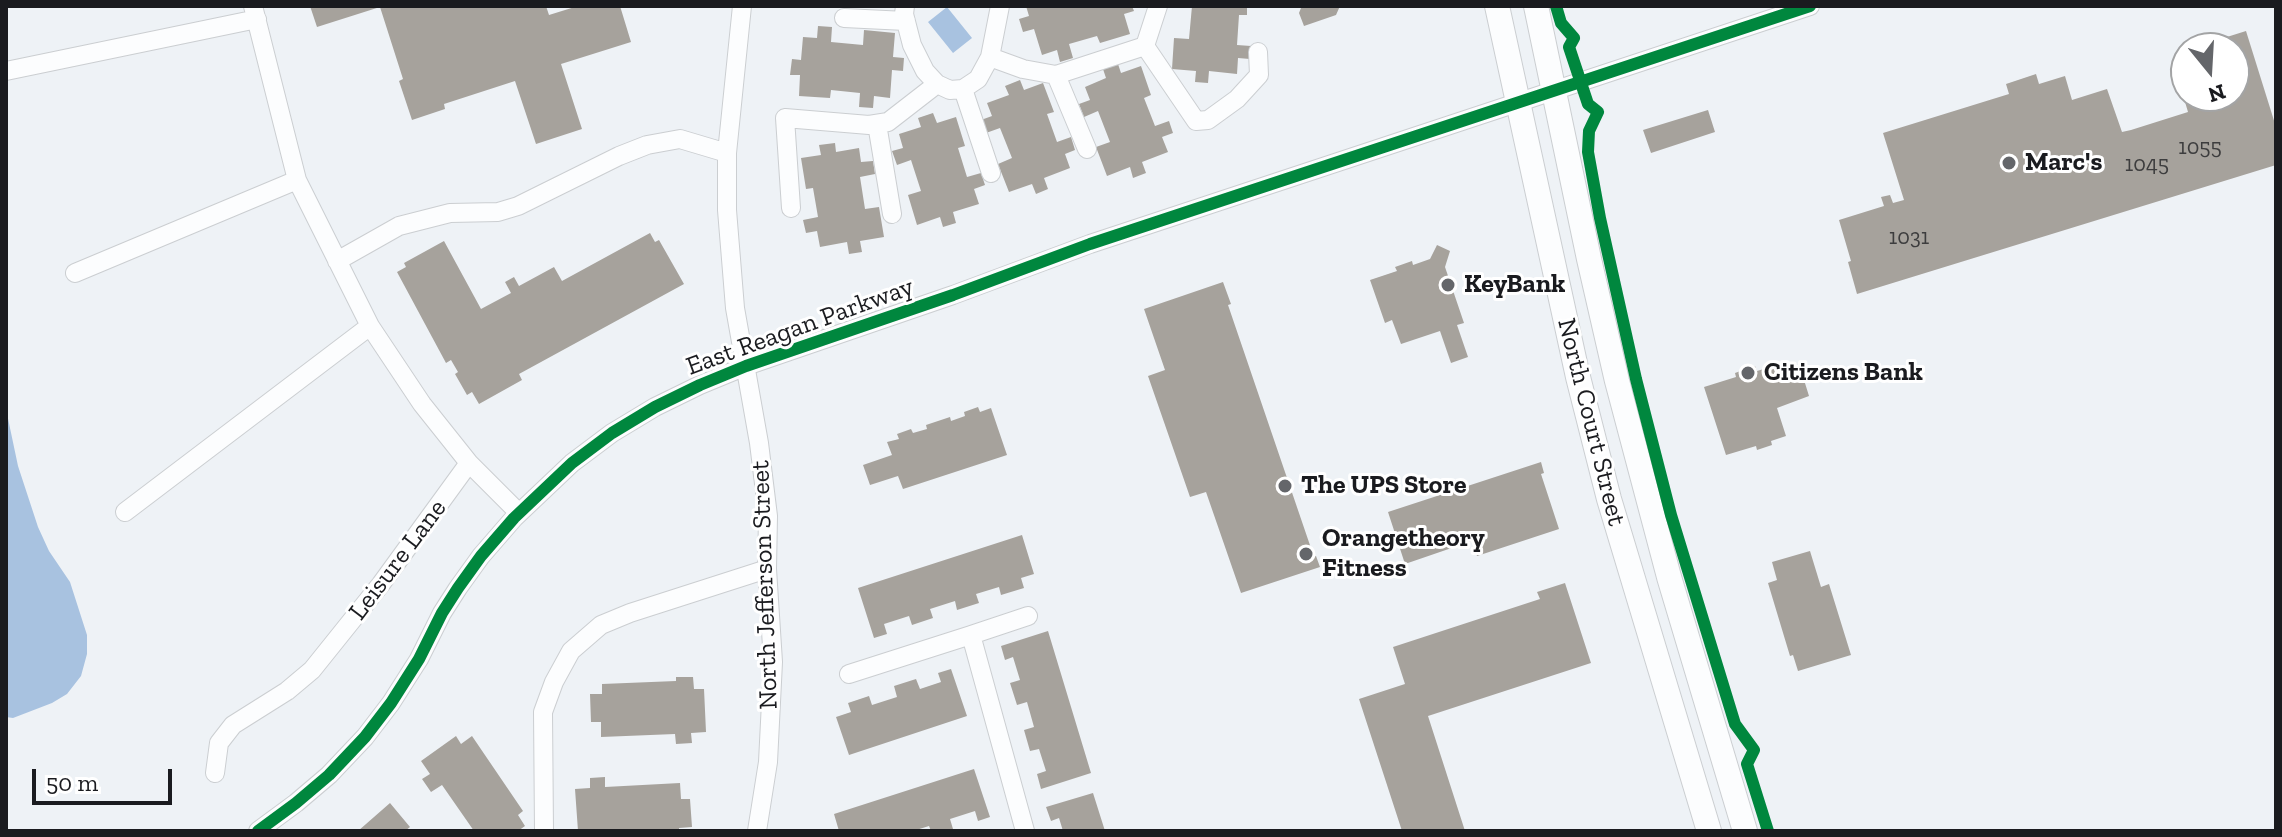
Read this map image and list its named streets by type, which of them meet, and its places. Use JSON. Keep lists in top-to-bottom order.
{
  "streets": {
    "main road": ["North Court Street"],
    "street": ["East Reagan Parkway", "Leisure Lane", "North Jefferson Street"]
  },
  "crossings": [
    ["East Reagan Parkway", "North Court Street"],
    ["East Reagan Parkway", "North Jefferson Street"]
  ],
  "places": [
    "Marc's",
    "KeyBank",
    "Citizens Bank",
    "The UPS Store",
    "Orangetheory Fitness"
  ],
  "house_numbers": ["1055", "1045", "1031"],
  "scale_bar": "50 m",
  "north": "bottom"
}
